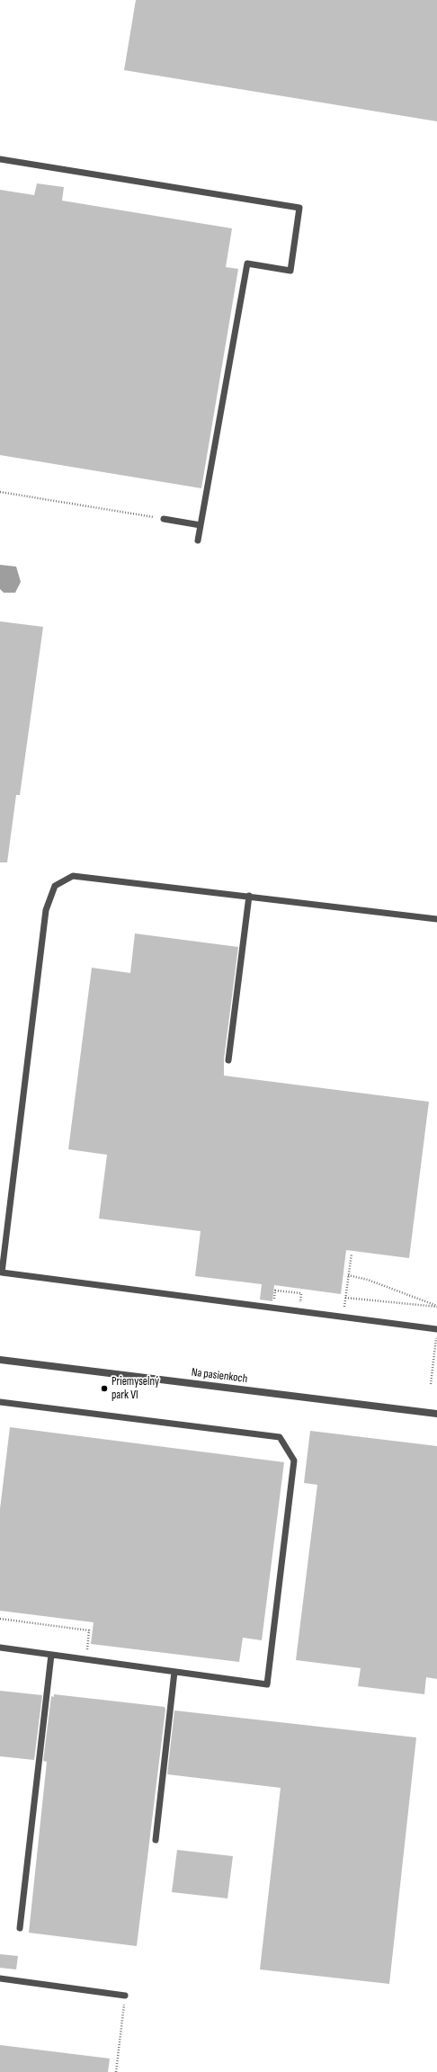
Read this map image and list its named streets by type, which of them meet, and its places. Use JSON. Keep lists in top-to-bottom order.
{
  "streets": {
    "street": ["Na pasienkoch"]
  },
  "places": ["Priemyselný park VI"]
}
